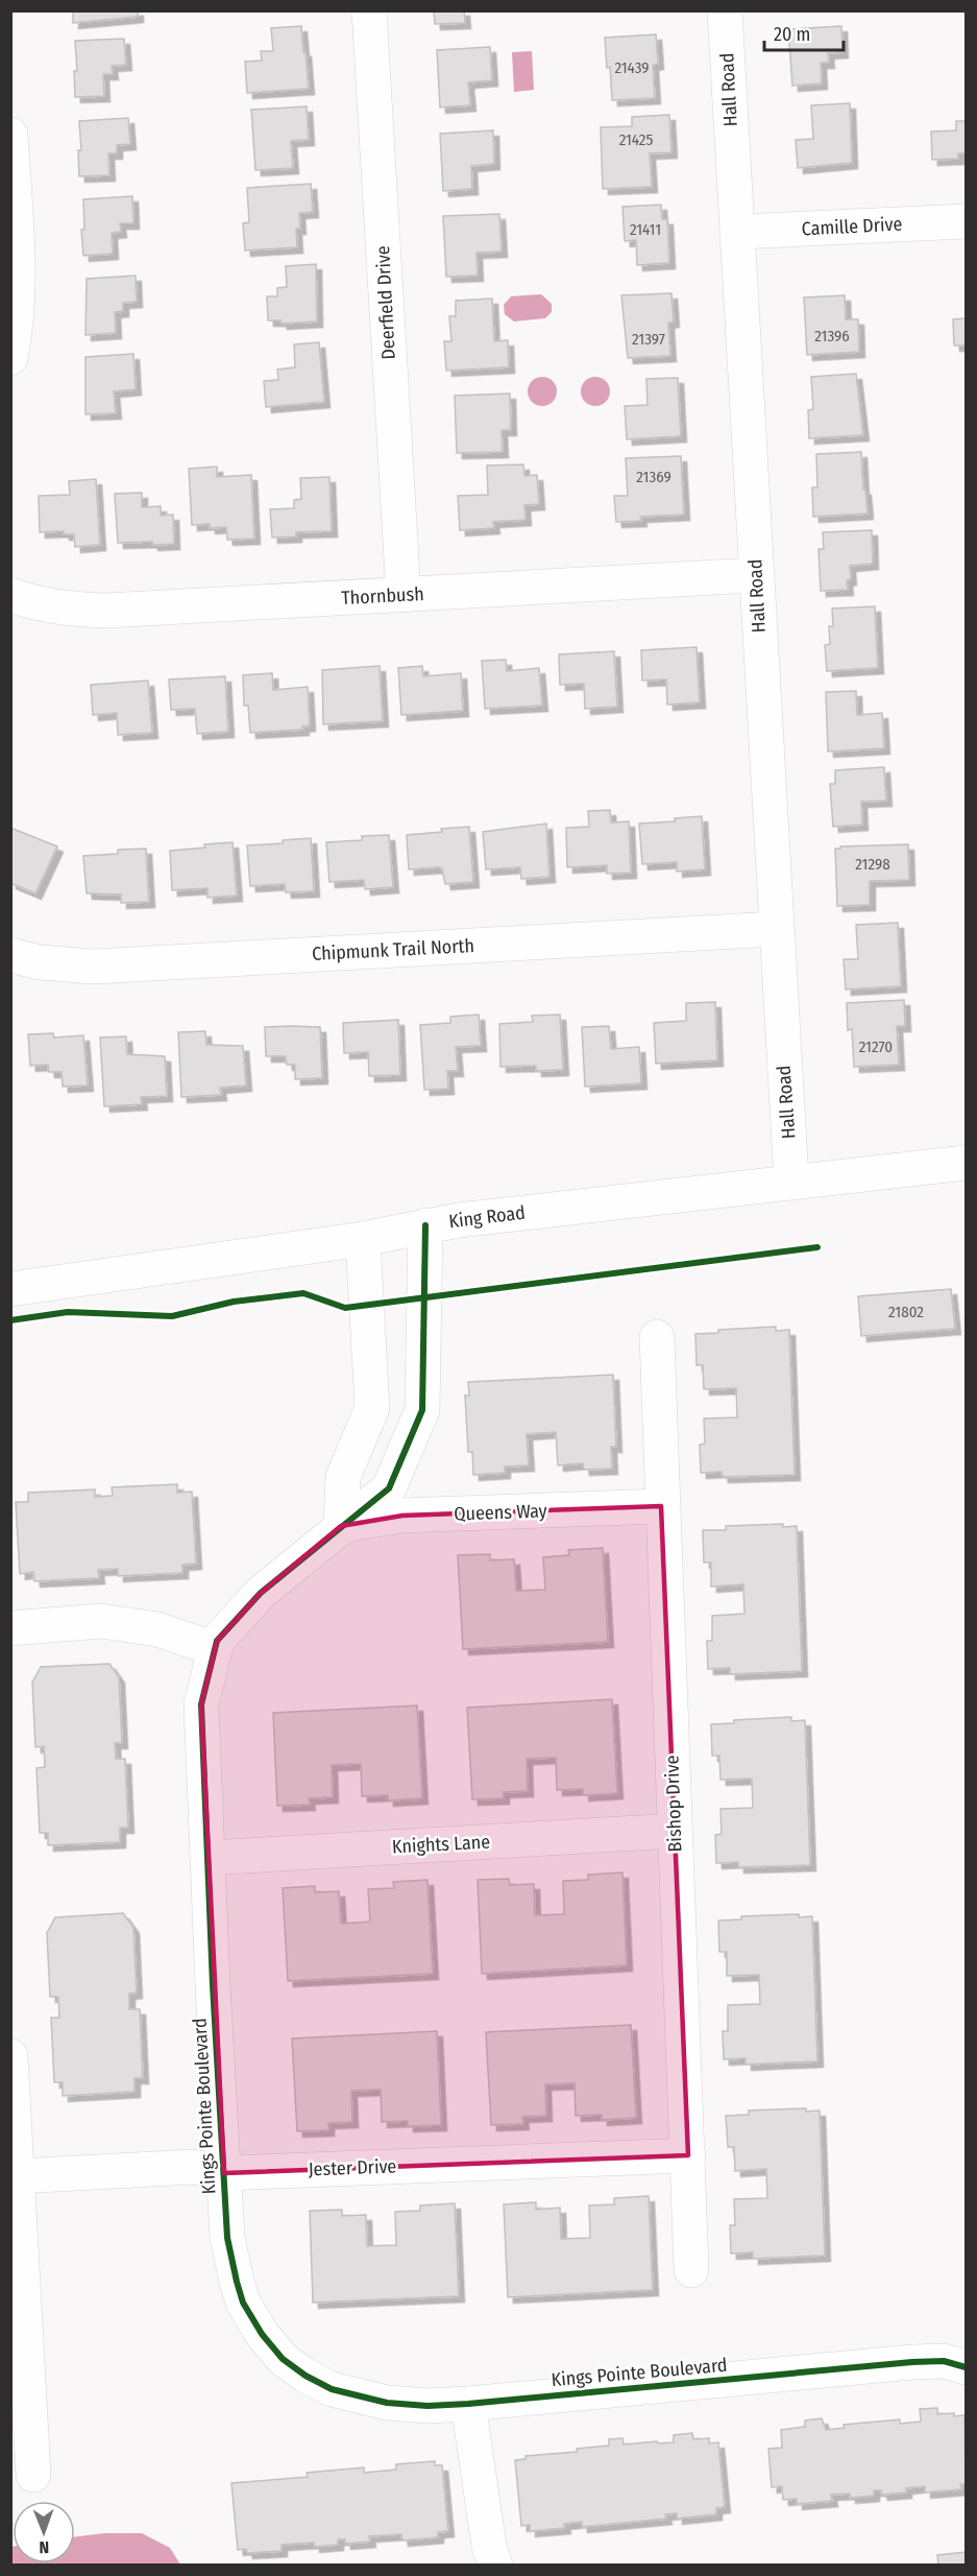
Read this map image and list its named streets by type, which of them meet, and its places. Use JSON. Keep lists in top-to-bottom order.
{
  "streets": {
    "street": [
      "Hall Road",
      "Camille Drive",
      "Deerfield Drive",
      "Thornbush",
      "Chipmunk Trail North",
      "King Road",
      "Queens Way",
      "Bishop Drive",
      "Knights Lane",
      "Kings Pointe Boulevard",
      "Jester Drive"
    ]
  },
  "crossings": [
    ["Hall Road", "Camille Drive"],
    ["Hall Road", "Thornbush"],
    ["Hall Road", "Chipmunk Trail North"],
    ["Hall Road", "King Road"],
    ["Deerfield Drive", "Thornbush"],
    ["King Road", "Kings Pointe Boulevard"],
    ["Queens Way", "Bishop Drive"],
    ["Queens Way", "Kings Pointe Boulevard"],
    ["Bishop Drive", "Knights Lane"],
    ["Bishop Drive", "Jester Drive"],
    ["Knights Lane", "Kings Pointe Boulevard"],
    ["Kings Pointe Boulevard", "Jester Drive"]
  ],
  "house_numbers": [
    "21439",
    "21425",
    "21411",
    "21396",
    "21397",
    "21369",
    "21298",
    "21270",
    "21802"
  ],
  "scale_bar": "20 m",
  "north": "bottom"
}
